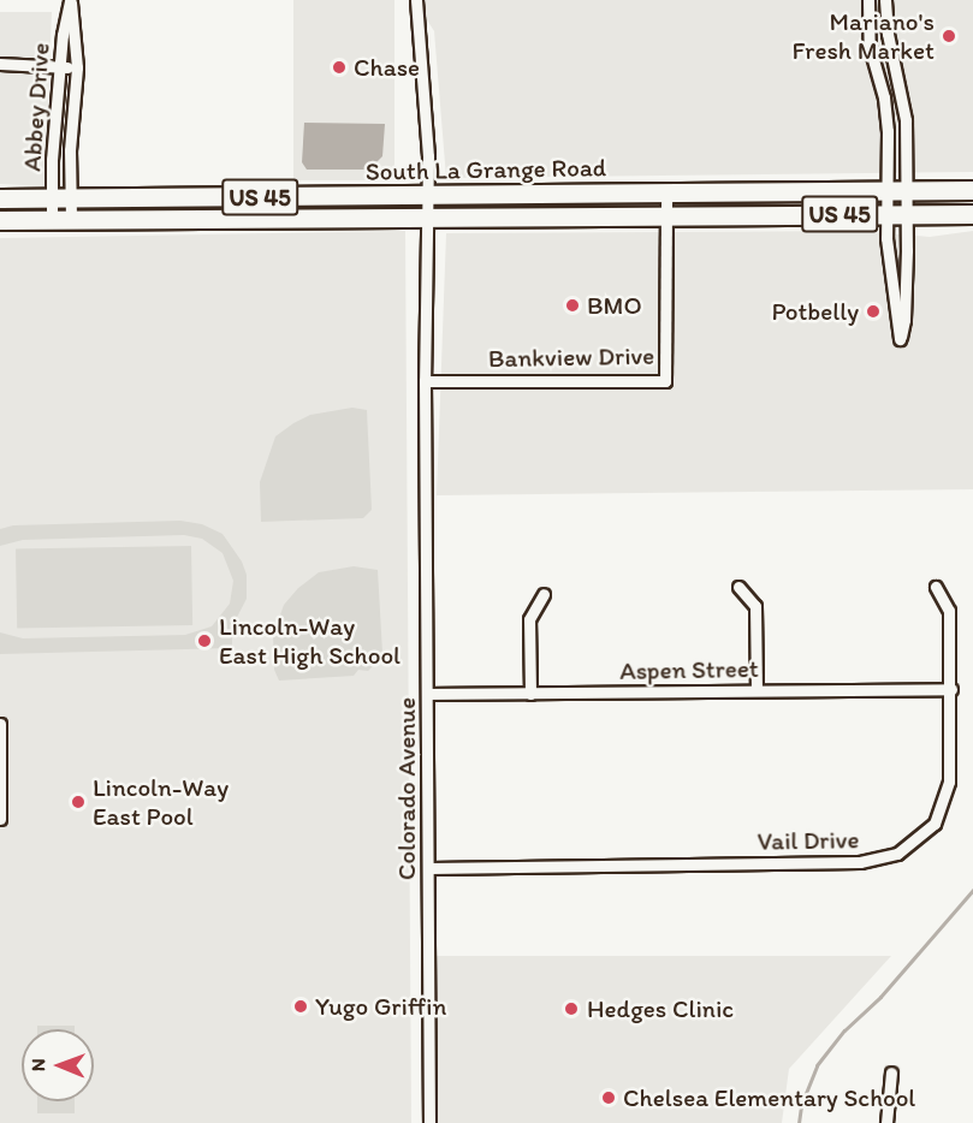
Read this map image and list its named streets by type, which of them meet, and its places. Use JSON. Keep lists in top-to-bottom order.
{
  "streets": {
    "main road": ["South La Grange Road", "US 45"],
    "street": [
      "Abbey Drive",
      "Bankview Drive",
      "Aspen Street",
      "Colorado Avenue",
      "Vail Drive"
    ]
  },
  "crossings": [
    ["Abbey Drive", "South La Grange Road"],
    ["South La Grange Road", "Bankview Drive"],
    ["South La Grange Road", "Colorado Avenue"],
    ["Bankview Drive", "Colorado Avenue"],
    ["Aspen Street", "Colorado Avenue"],
    ["Aspen Street", "Vail Drive"],
    ["Colorado Avenue", "Vail Drive"]
  ],
  "places": [
    "Mariano's Fresh Market",
    "Chase",
    "BMO",
    "Potbelly",
    "Lincoln-Way East High School",
    "Lincoln-Way East Pool",
    "Yugo Griffin",
    "Hedges Clinic",
    "Chelsea Elementary School"
  ],
  "north": "left"
}
